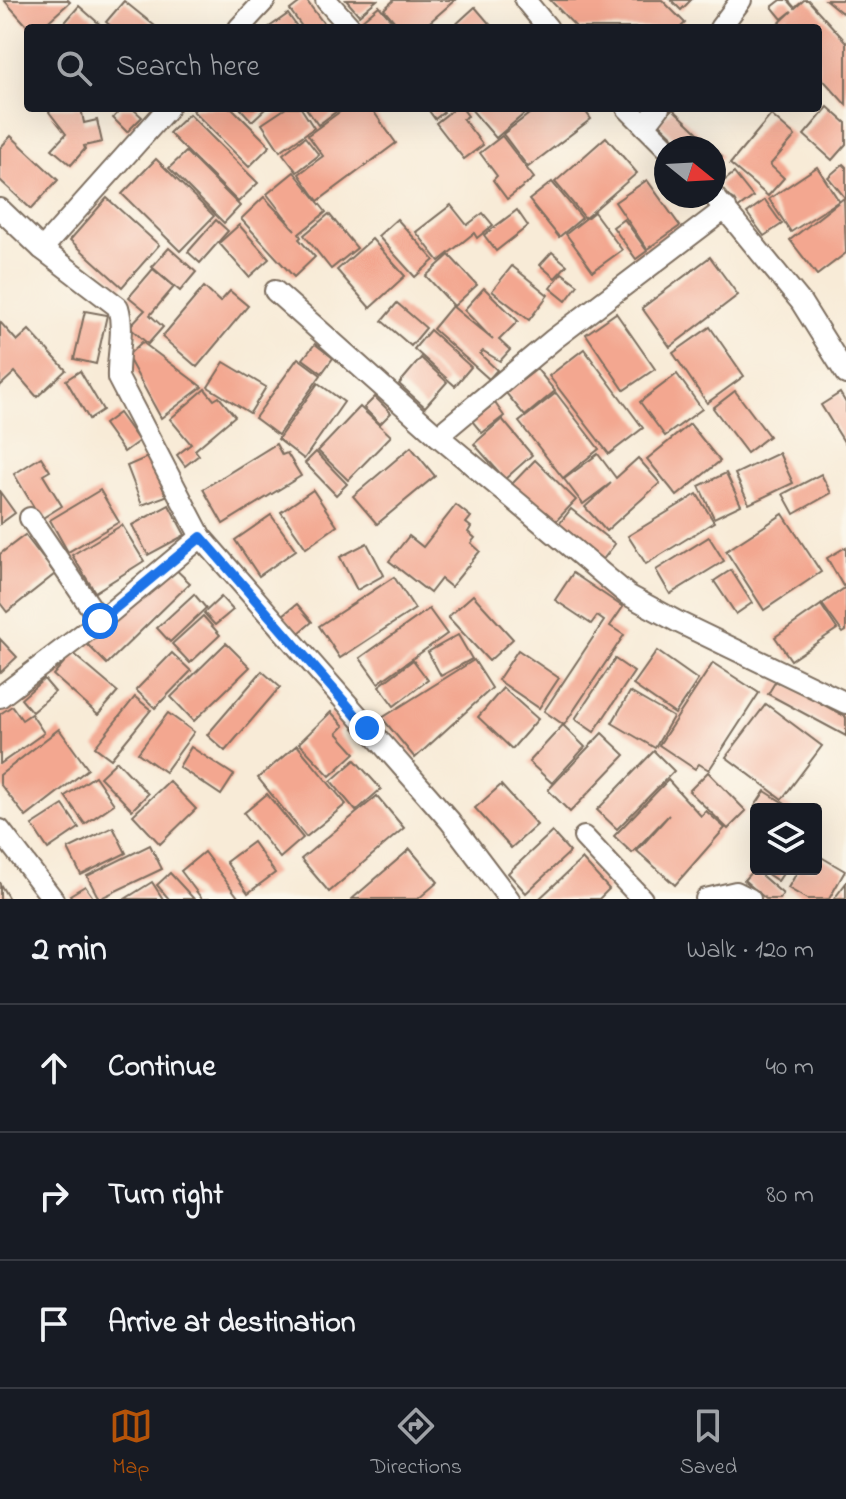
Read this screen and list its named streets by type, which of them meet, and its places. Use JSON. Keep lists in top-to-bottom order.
{
  "north": "right",
  "page": {
    "search": "Search here",
    "heading": ["2 min", "Walk · 120 m"],
    "list": [
      ["Continue", "40 m"],
      ["Turn right", "80 m"],
      "Arrive at destination"
    ],
    "nav": ["Map", "Directions", "Saved"]
  }
}
